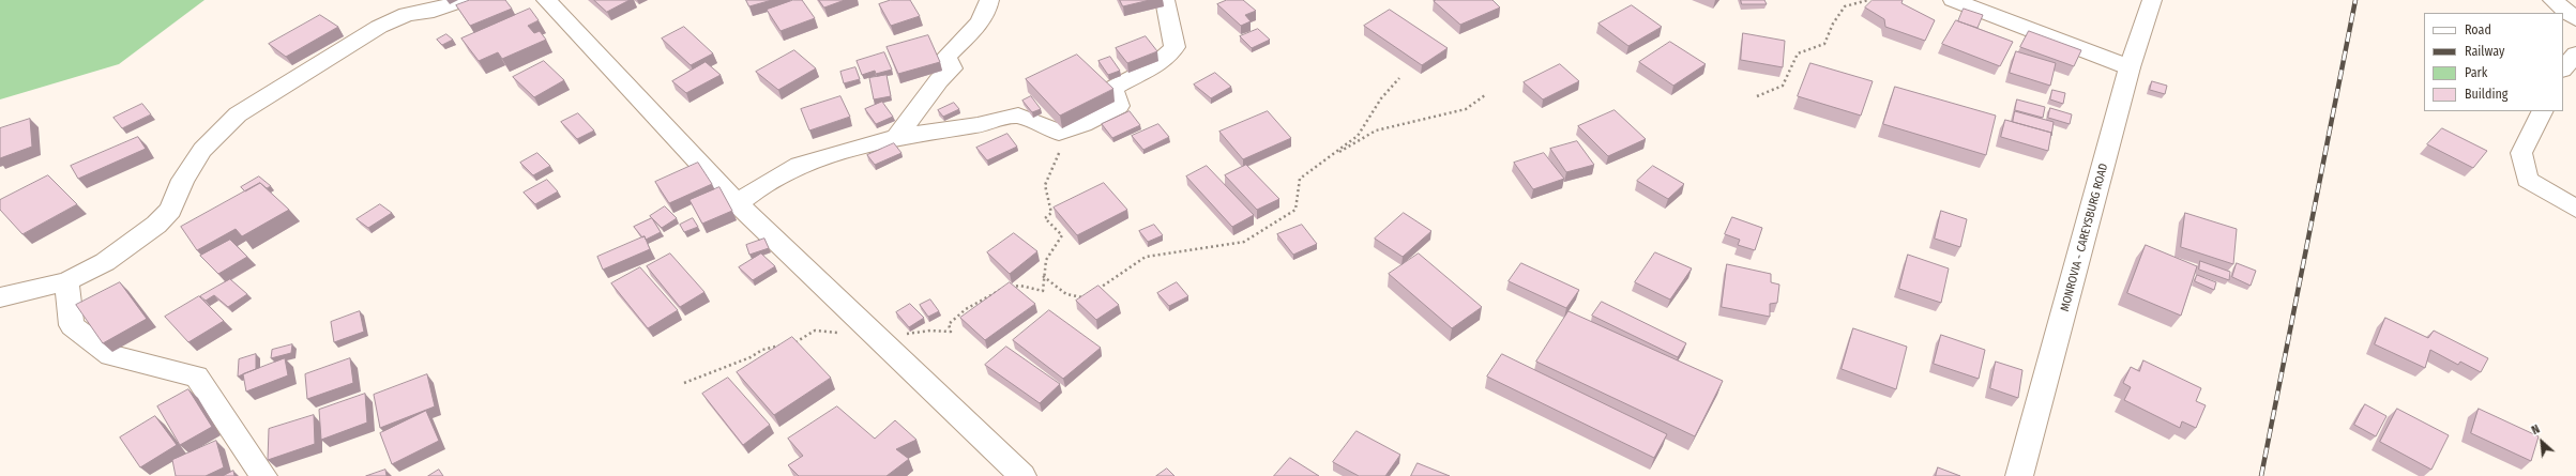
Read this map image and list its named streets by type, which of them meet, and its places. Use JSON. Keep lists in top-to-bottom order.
{
  "streets": {
    "street": ["MONROVIA - CAREYSBURG ROAD"]
  },
  "legend": [
    "Road",
    "Railway",
    "Park",
    "Building"
  ],
  "north": "top left"
}
